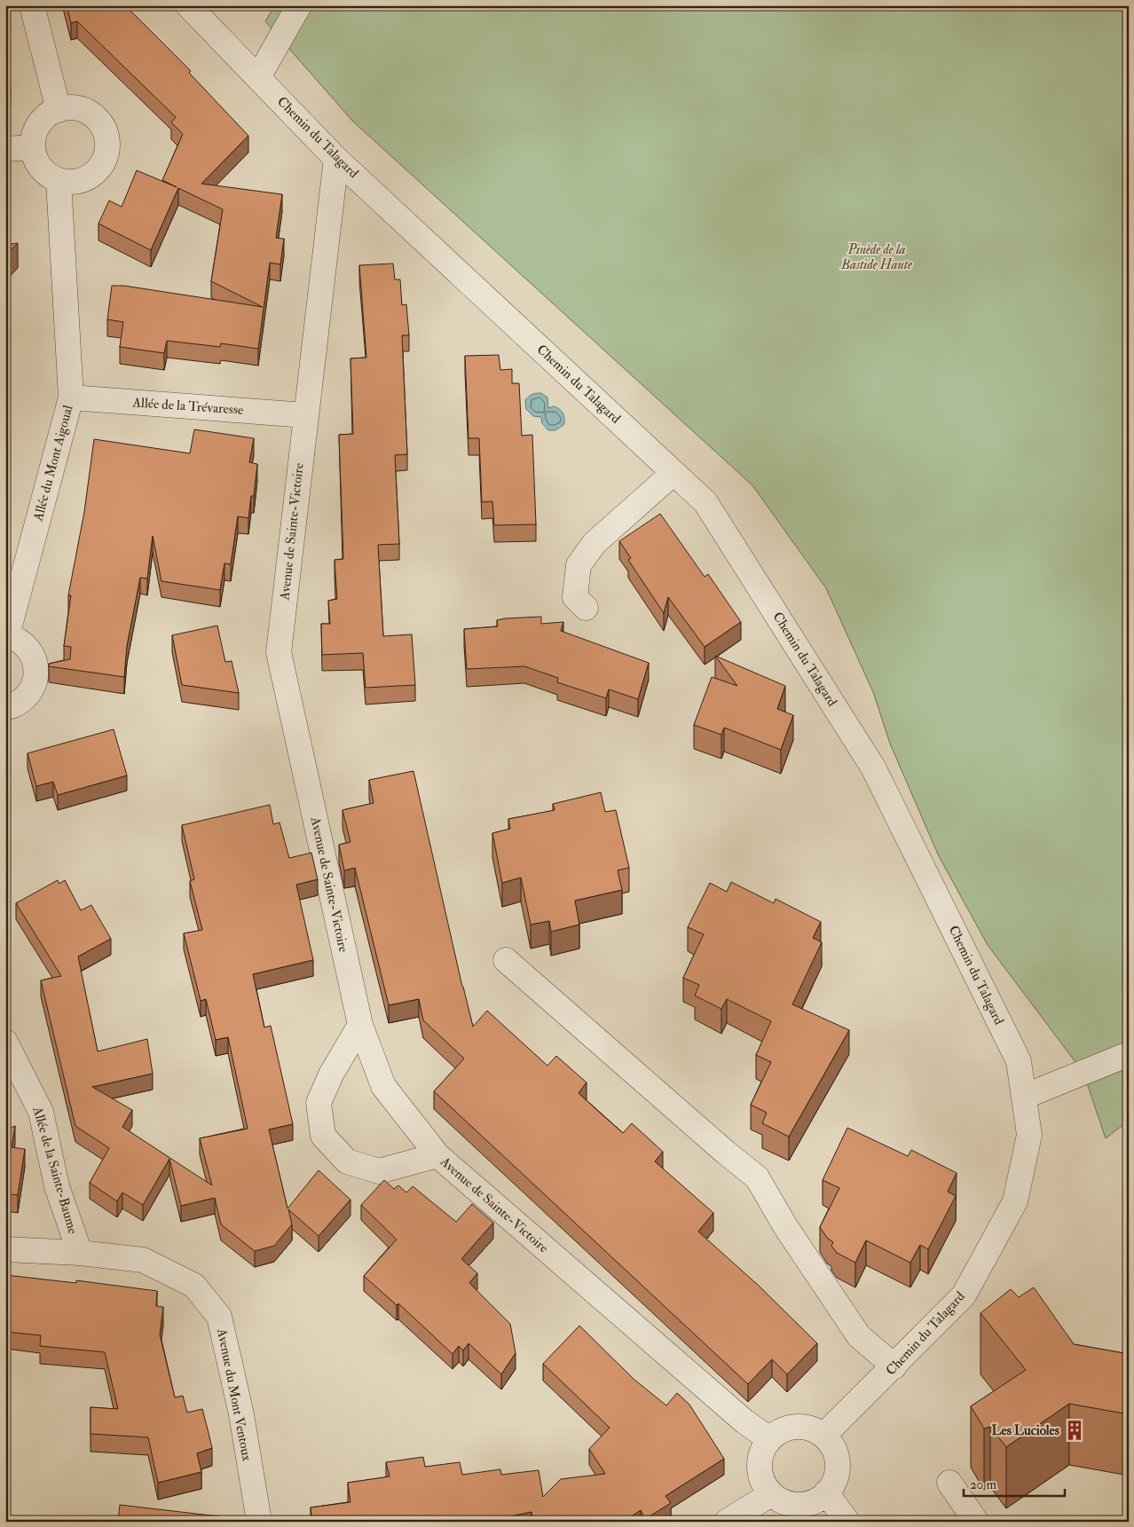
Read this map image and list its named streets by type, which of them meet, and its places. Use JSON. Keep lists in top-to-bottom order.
{
  "streets": {
    "street": [
      "Chemin du Talagard",
      "Allée de la Trévaresse",
      "Allée du Mont Aigoual",
      "Avenue de Sainte-Victoire",
      "Allée de la Sainte-Baume",
      "Avenue du Mont Ventoux"
    ]
  },
  "crossings": [
    ["Chemin du Talagard", "Avenue de Sainte-Victoire"],
    ["Allée de la Trévaresse", "Allée du Mont Aigoual"],
    ["Allée de la Trévaresse", "Avenue de Sainte-Victoire"],
    ["Allée de la Sainte-Baume", "Avenue du Mont Ventoux"]
  ],
  "parks": ["Pinède de la Bastide Haute"],
  "places": {
    "building": ["Les Lucioles"]
  },
  "scale_bar": "20 m"
}
